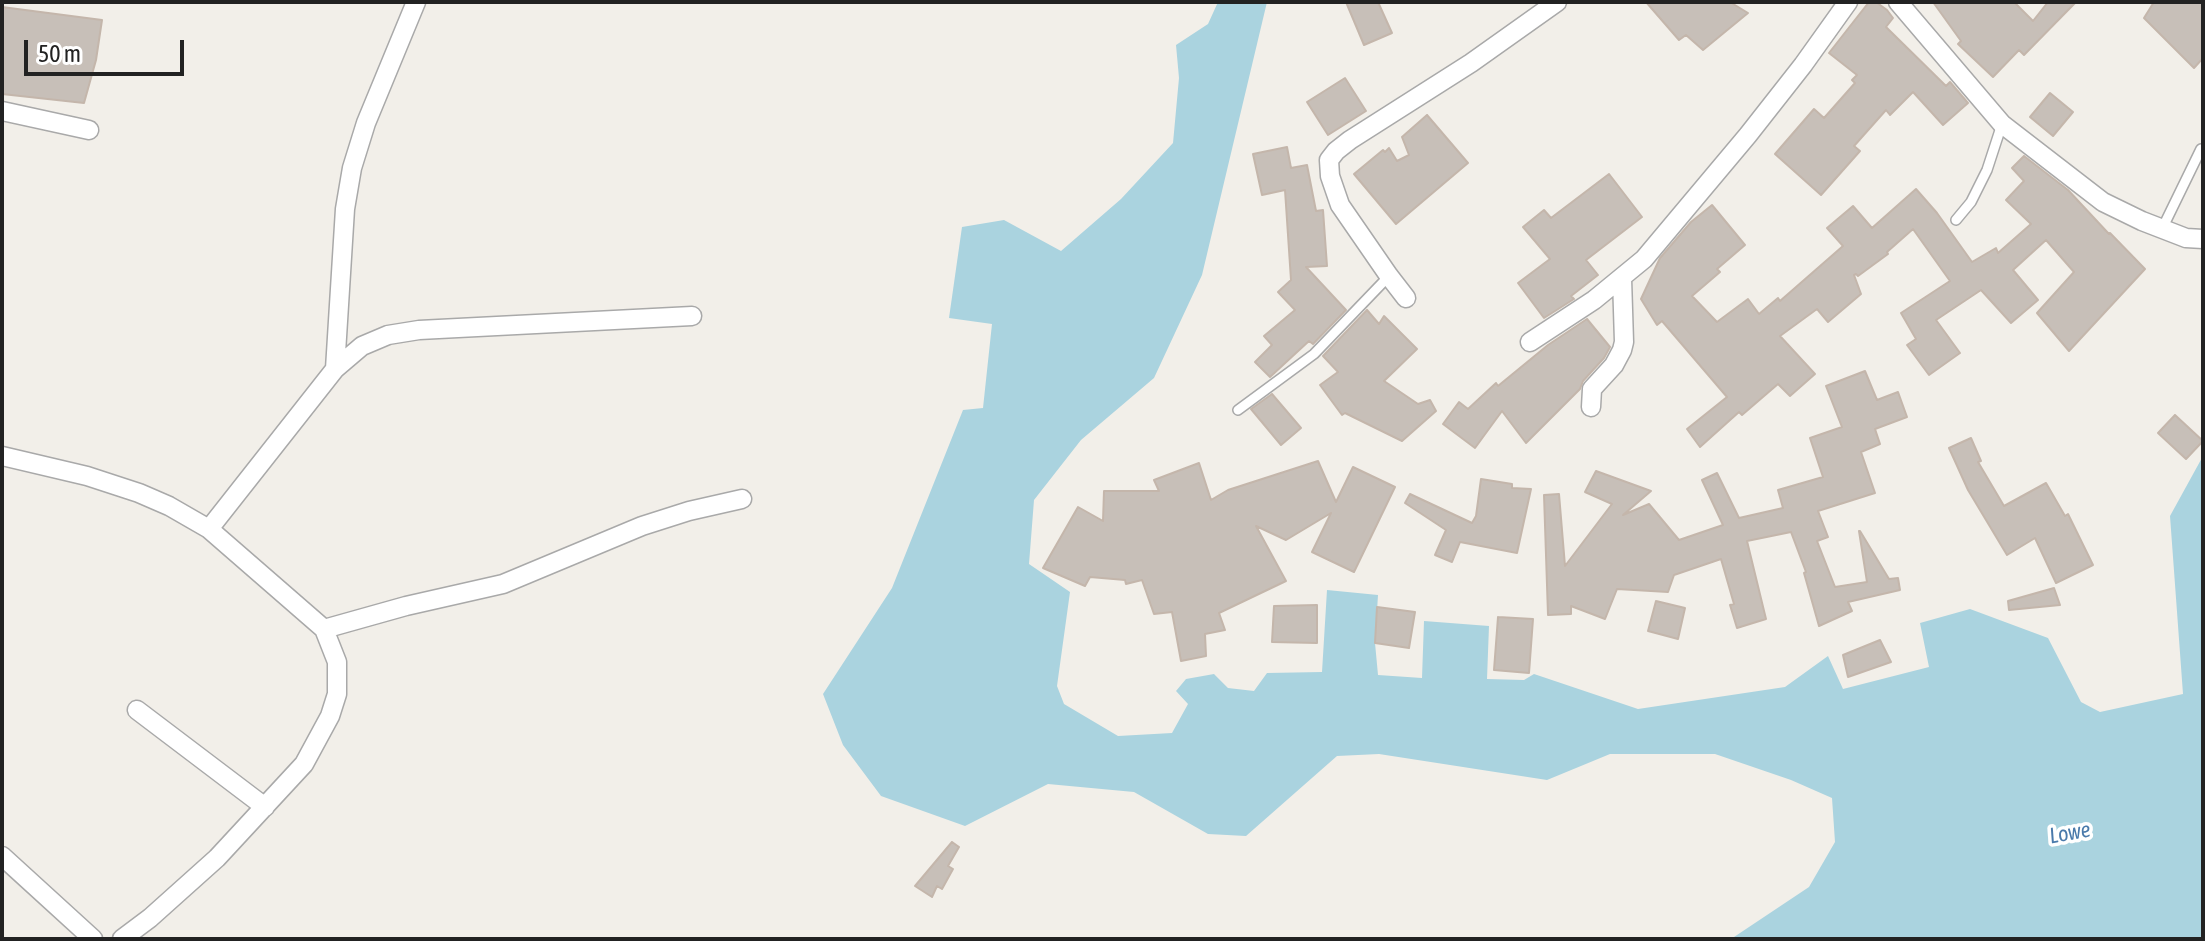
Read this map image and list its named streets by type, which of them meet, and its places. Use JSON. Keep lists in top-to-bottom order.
{
  "water": ["Lowe"],
  "scale_bar": "50 m"
}
